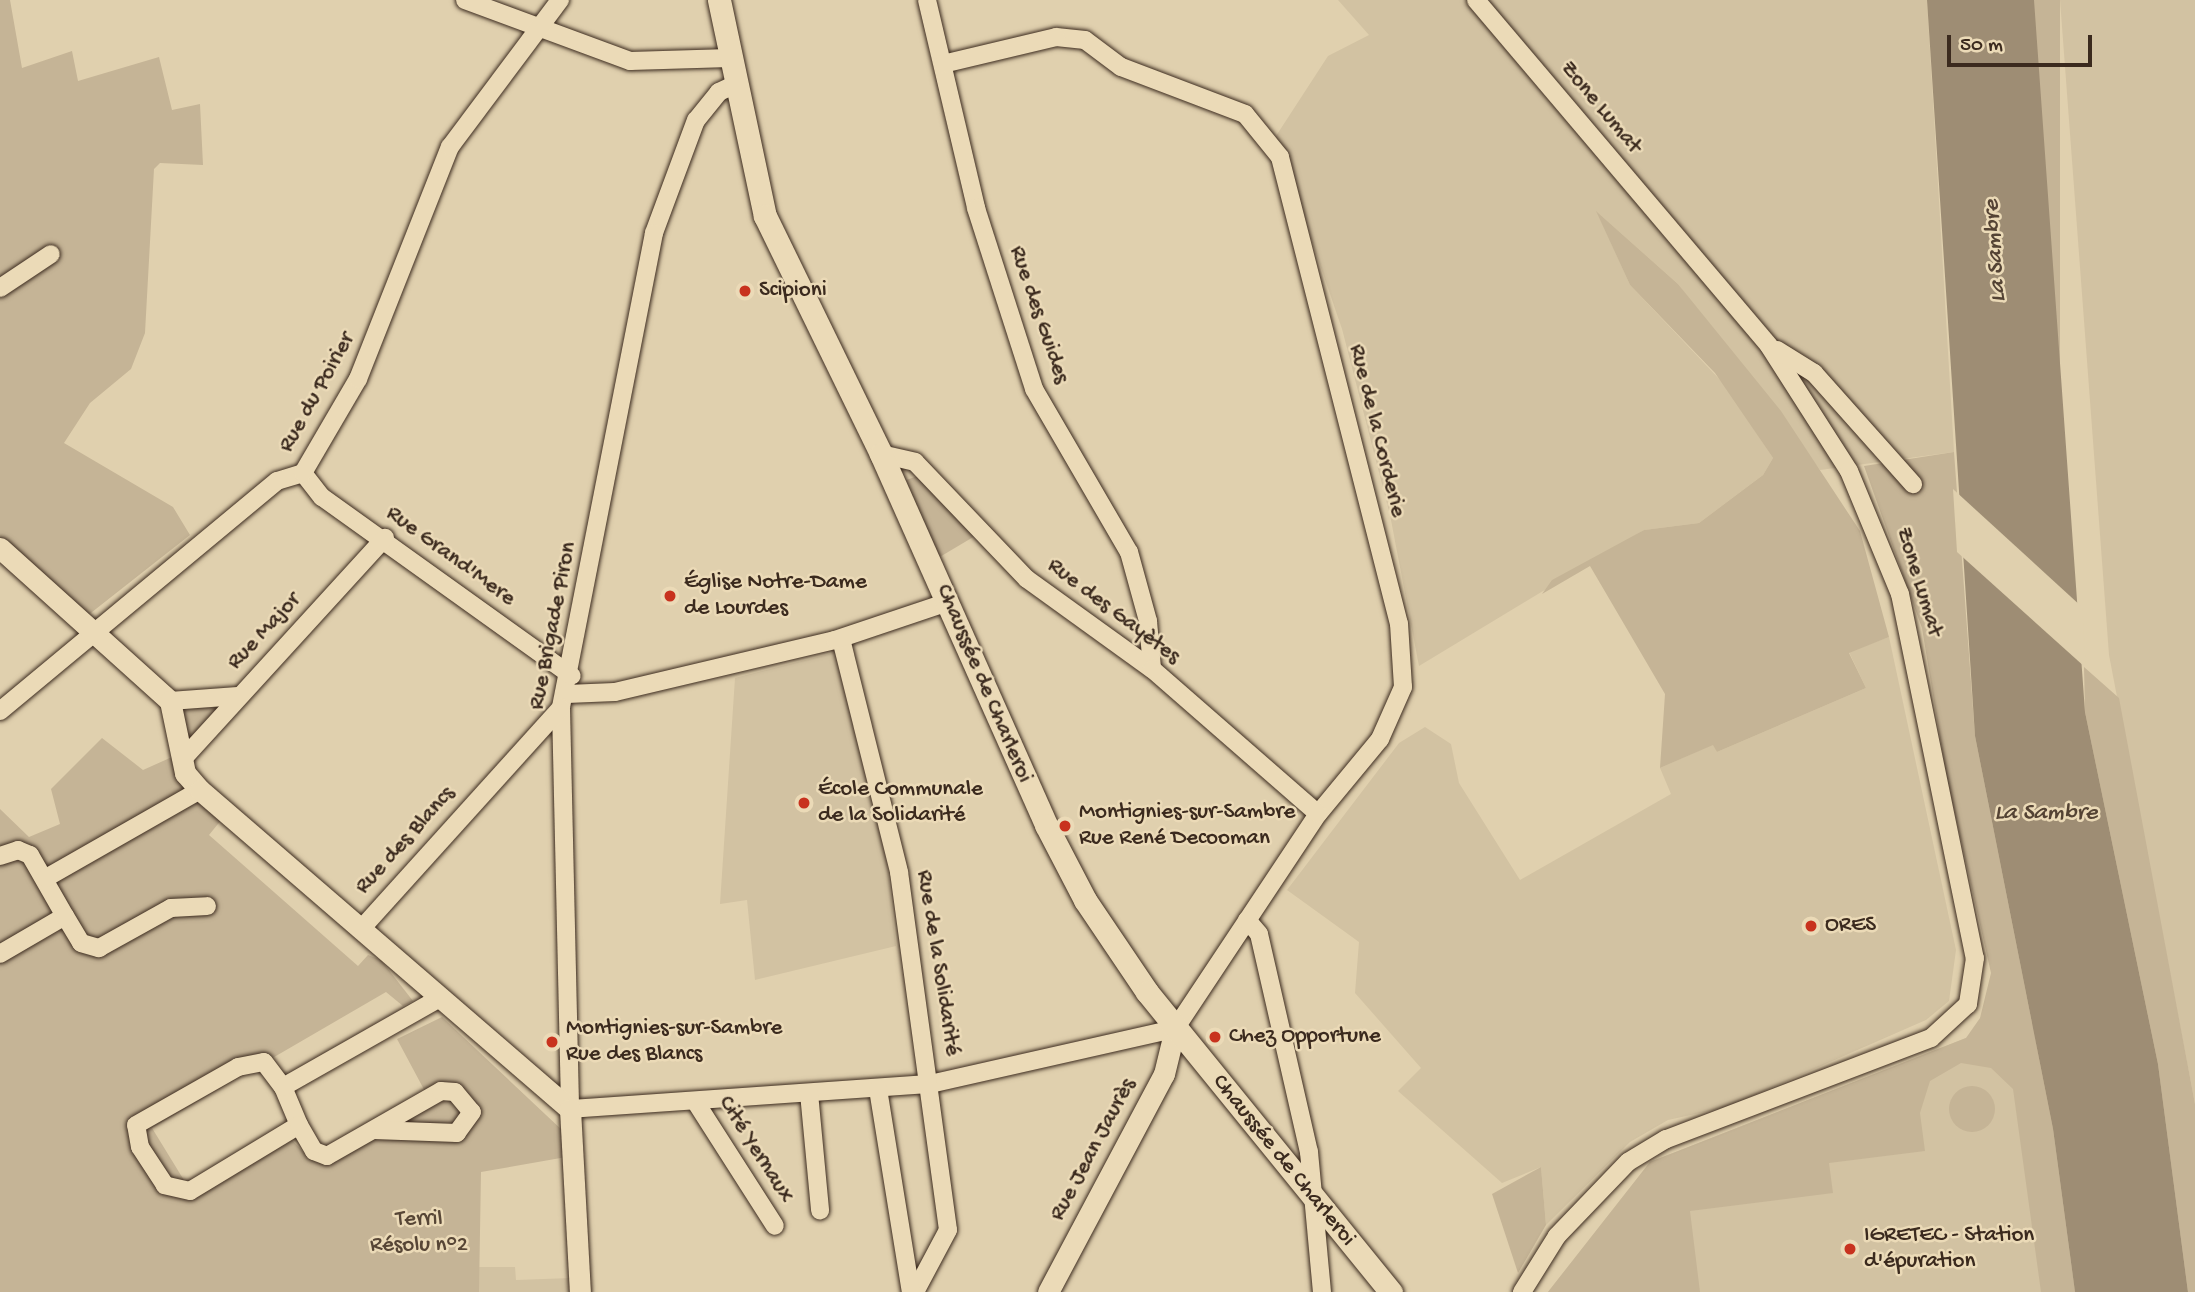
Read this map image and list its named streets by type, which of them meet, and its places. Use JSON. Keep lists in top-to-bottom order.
{
  "streets": {
    "main road": ["Chaussée de Charleroi"],
    "street": [
      "Zone Lumat",
      "Rue des Guides",
      "Rue du Poirier",
      "Rue de la Corderie",
      "Rue Grand'Mere",
      "Rue des Gayètes",
      "Rue Brigade Piron",
      "Rue Major",
      "Rue des Blancs",
      "Rue de la Solidarité",
      "Cité Yernaux",
      "Rue Jean Jaurès"
    ]
  },
  "crossings": [
    ["Rue des Guides", "Rue de la Corderie"],
    ["Rue des Guides", "Rue des Gayètes"],
    ["Rue du Poirier", "Rue Grand'Mere"],
    ["Rue de la Corderie", "Rue des Gayètes"],
    ["Rue de la Corderie", "Chaussée de Charleroi"],
    ["Rue de la Corderie", "Rue Jean Jaurès"],
    ["Rue Grand'Mere", "Rue Brigade Piron"],
    ["Rue Grand'Mere", "Rue Major"],
    ["Rue des Gayètes", "Chaussée de Charleroi"],
    ["Rue Brigade Piron", "Chaussée de Charleroi"],
    ["Rue Brigade Piron", "Rue des Blancs"],
    ["Chaussée de Charleroi", "Rue Jean Jaurès"]
  ],
  "water": ["La Sambre"],
  "parks": ["Terril Résolu n°2"],
  "places": [
    "Scipioni",
    "Église Notre-Dame de Lourdes",
    "École Communale de la Solidarité",
    "Montignies-sur-Sambre Rue René Decooman",
    "ORES",
    "Chez Opportune",
    "Montignies-sur-Sambre Rue des Blancs",
    "IGRETEC - Station d'épuration"
  ],
  "scale_bar": "50 m"
}
